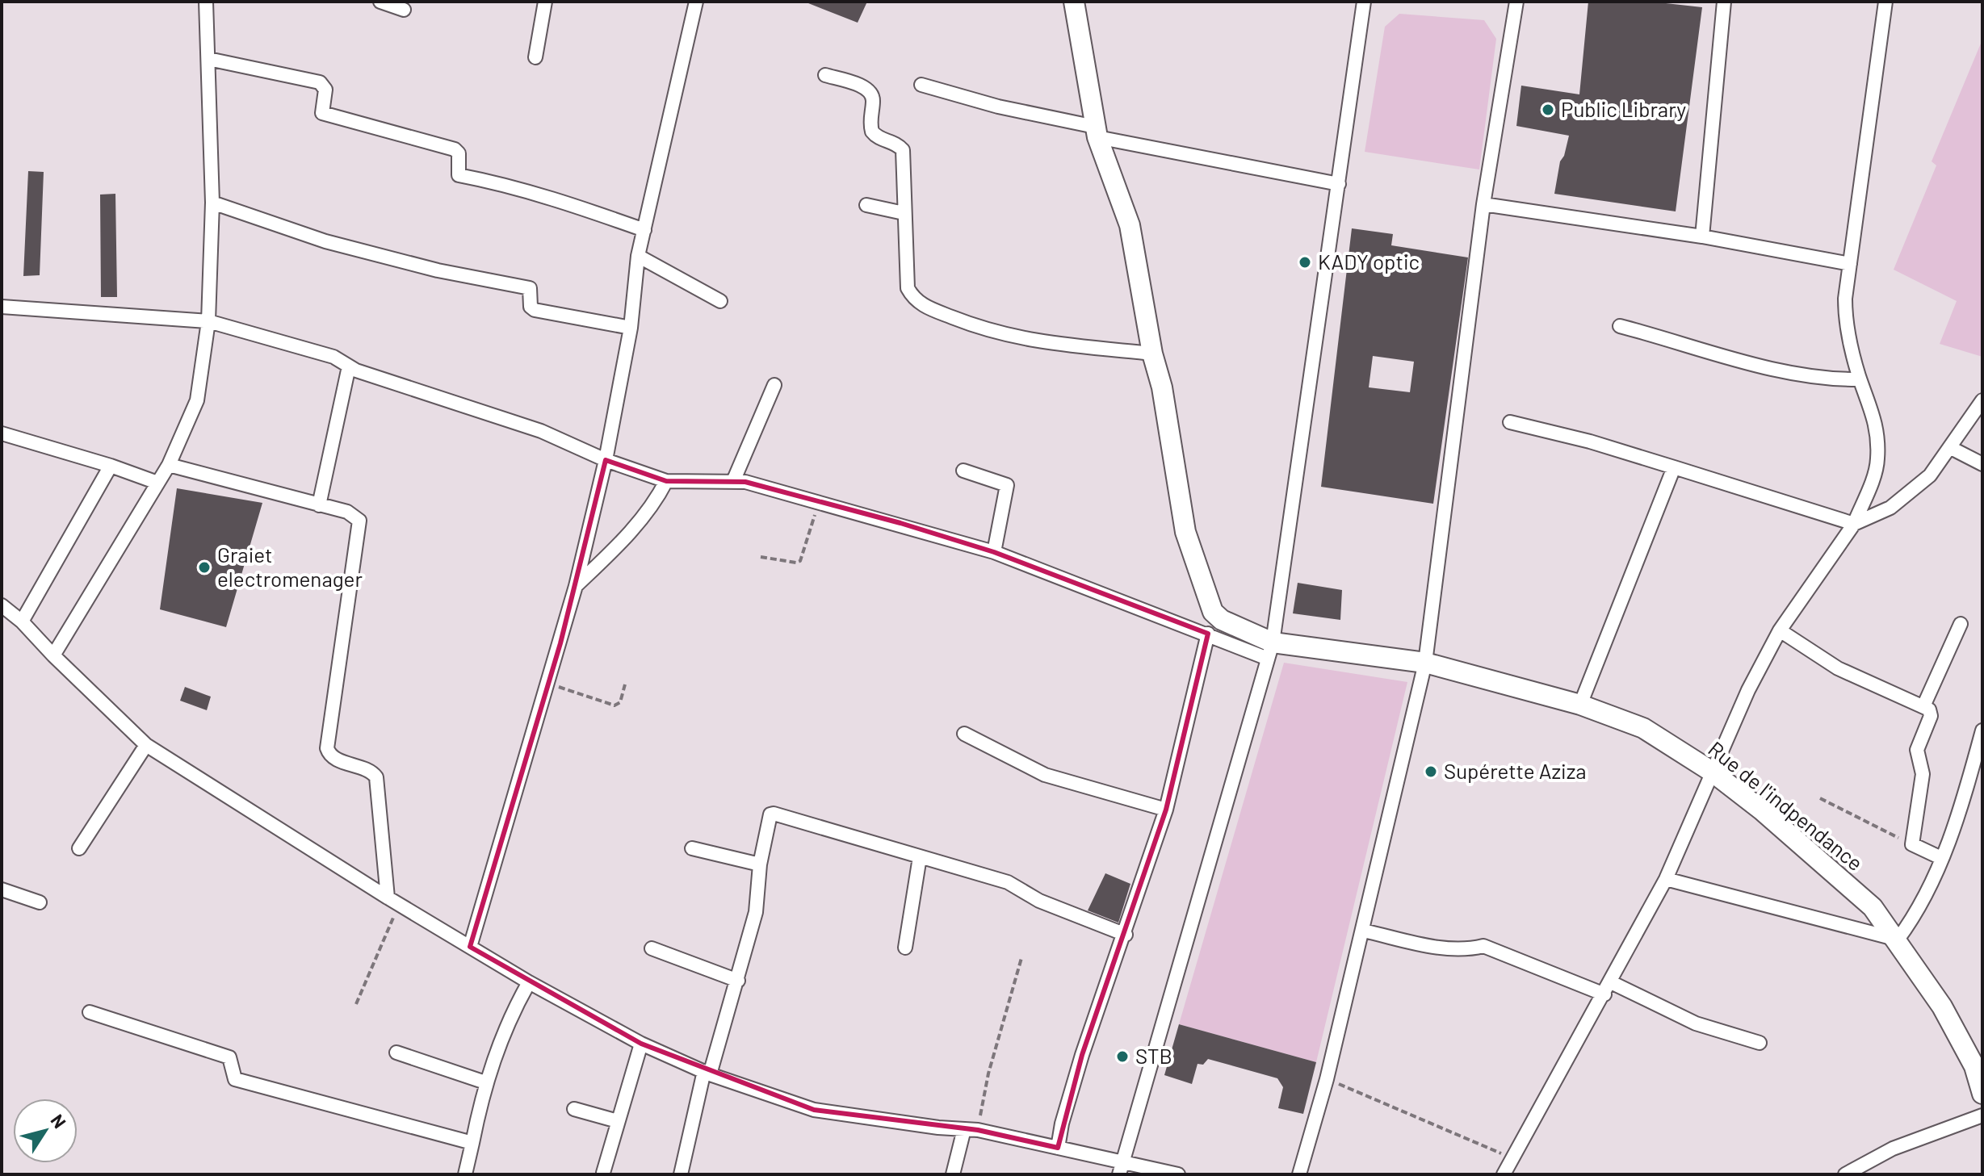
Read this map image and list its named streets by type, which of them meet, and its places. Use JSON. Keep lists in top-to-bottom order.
{
  "streets": {
    "street": ["Rue de l'indpendance"]
  },
  "places": [
    "Public Library",
    "KADY optic",
    "Graiet electromenager",
    "Supérette Aziza",
    "STB"
  ],
  "north": "top right"
}
